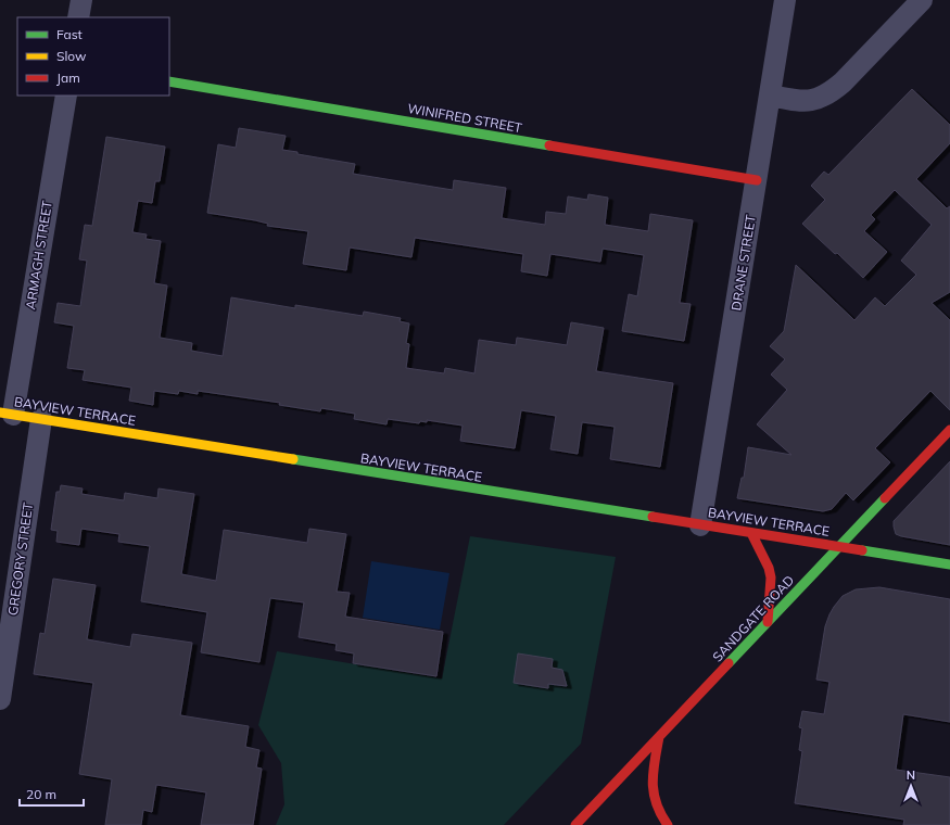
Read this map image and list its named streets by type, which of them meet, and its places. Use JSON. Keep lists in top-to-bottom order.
{
  "streets": {
    "main road": ["WINIFRED STREET", "BAYVIEW TERRACE", "SANDGATE ROAD"],
    "street": ["ARMAGH STREET", "DRANE STREET", "GREGORY STREET"]
  },
  "crossings": [
    ["WINIFRED STREET", "DRANE STREET"],
    ["ARMAGH STREET", "BAYVIEW TERRACE"],
    ["DRANE STREET", "BAYVIEW TERRACE"],
    ["BAYVIEW TERRACE", "GREGORY STREET"],
    ["BAYVIEW TERRACE", "SANDGATE ROAD"]
  ],
  "legend": ["Fast", "Slow", "Jam"],
  "scale_bar": "20 m",
  "north": "top"
}
